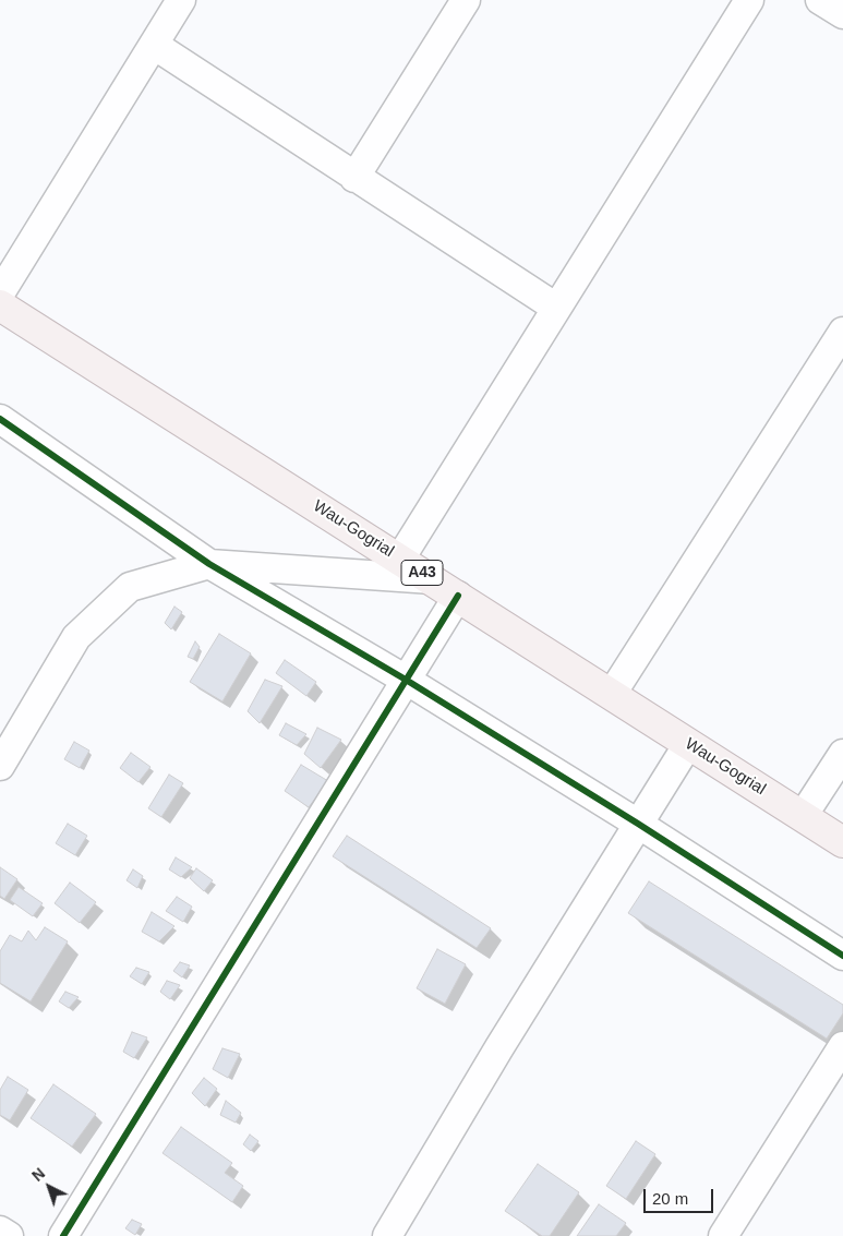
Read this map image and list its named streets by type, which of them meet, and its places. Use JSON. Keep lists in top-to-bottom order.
{
  "streets": {
    "main road": ["Wau-Gogrial", "A43"]
  },
  "scale_bar": "20 m",
  "north": "top left"
}
